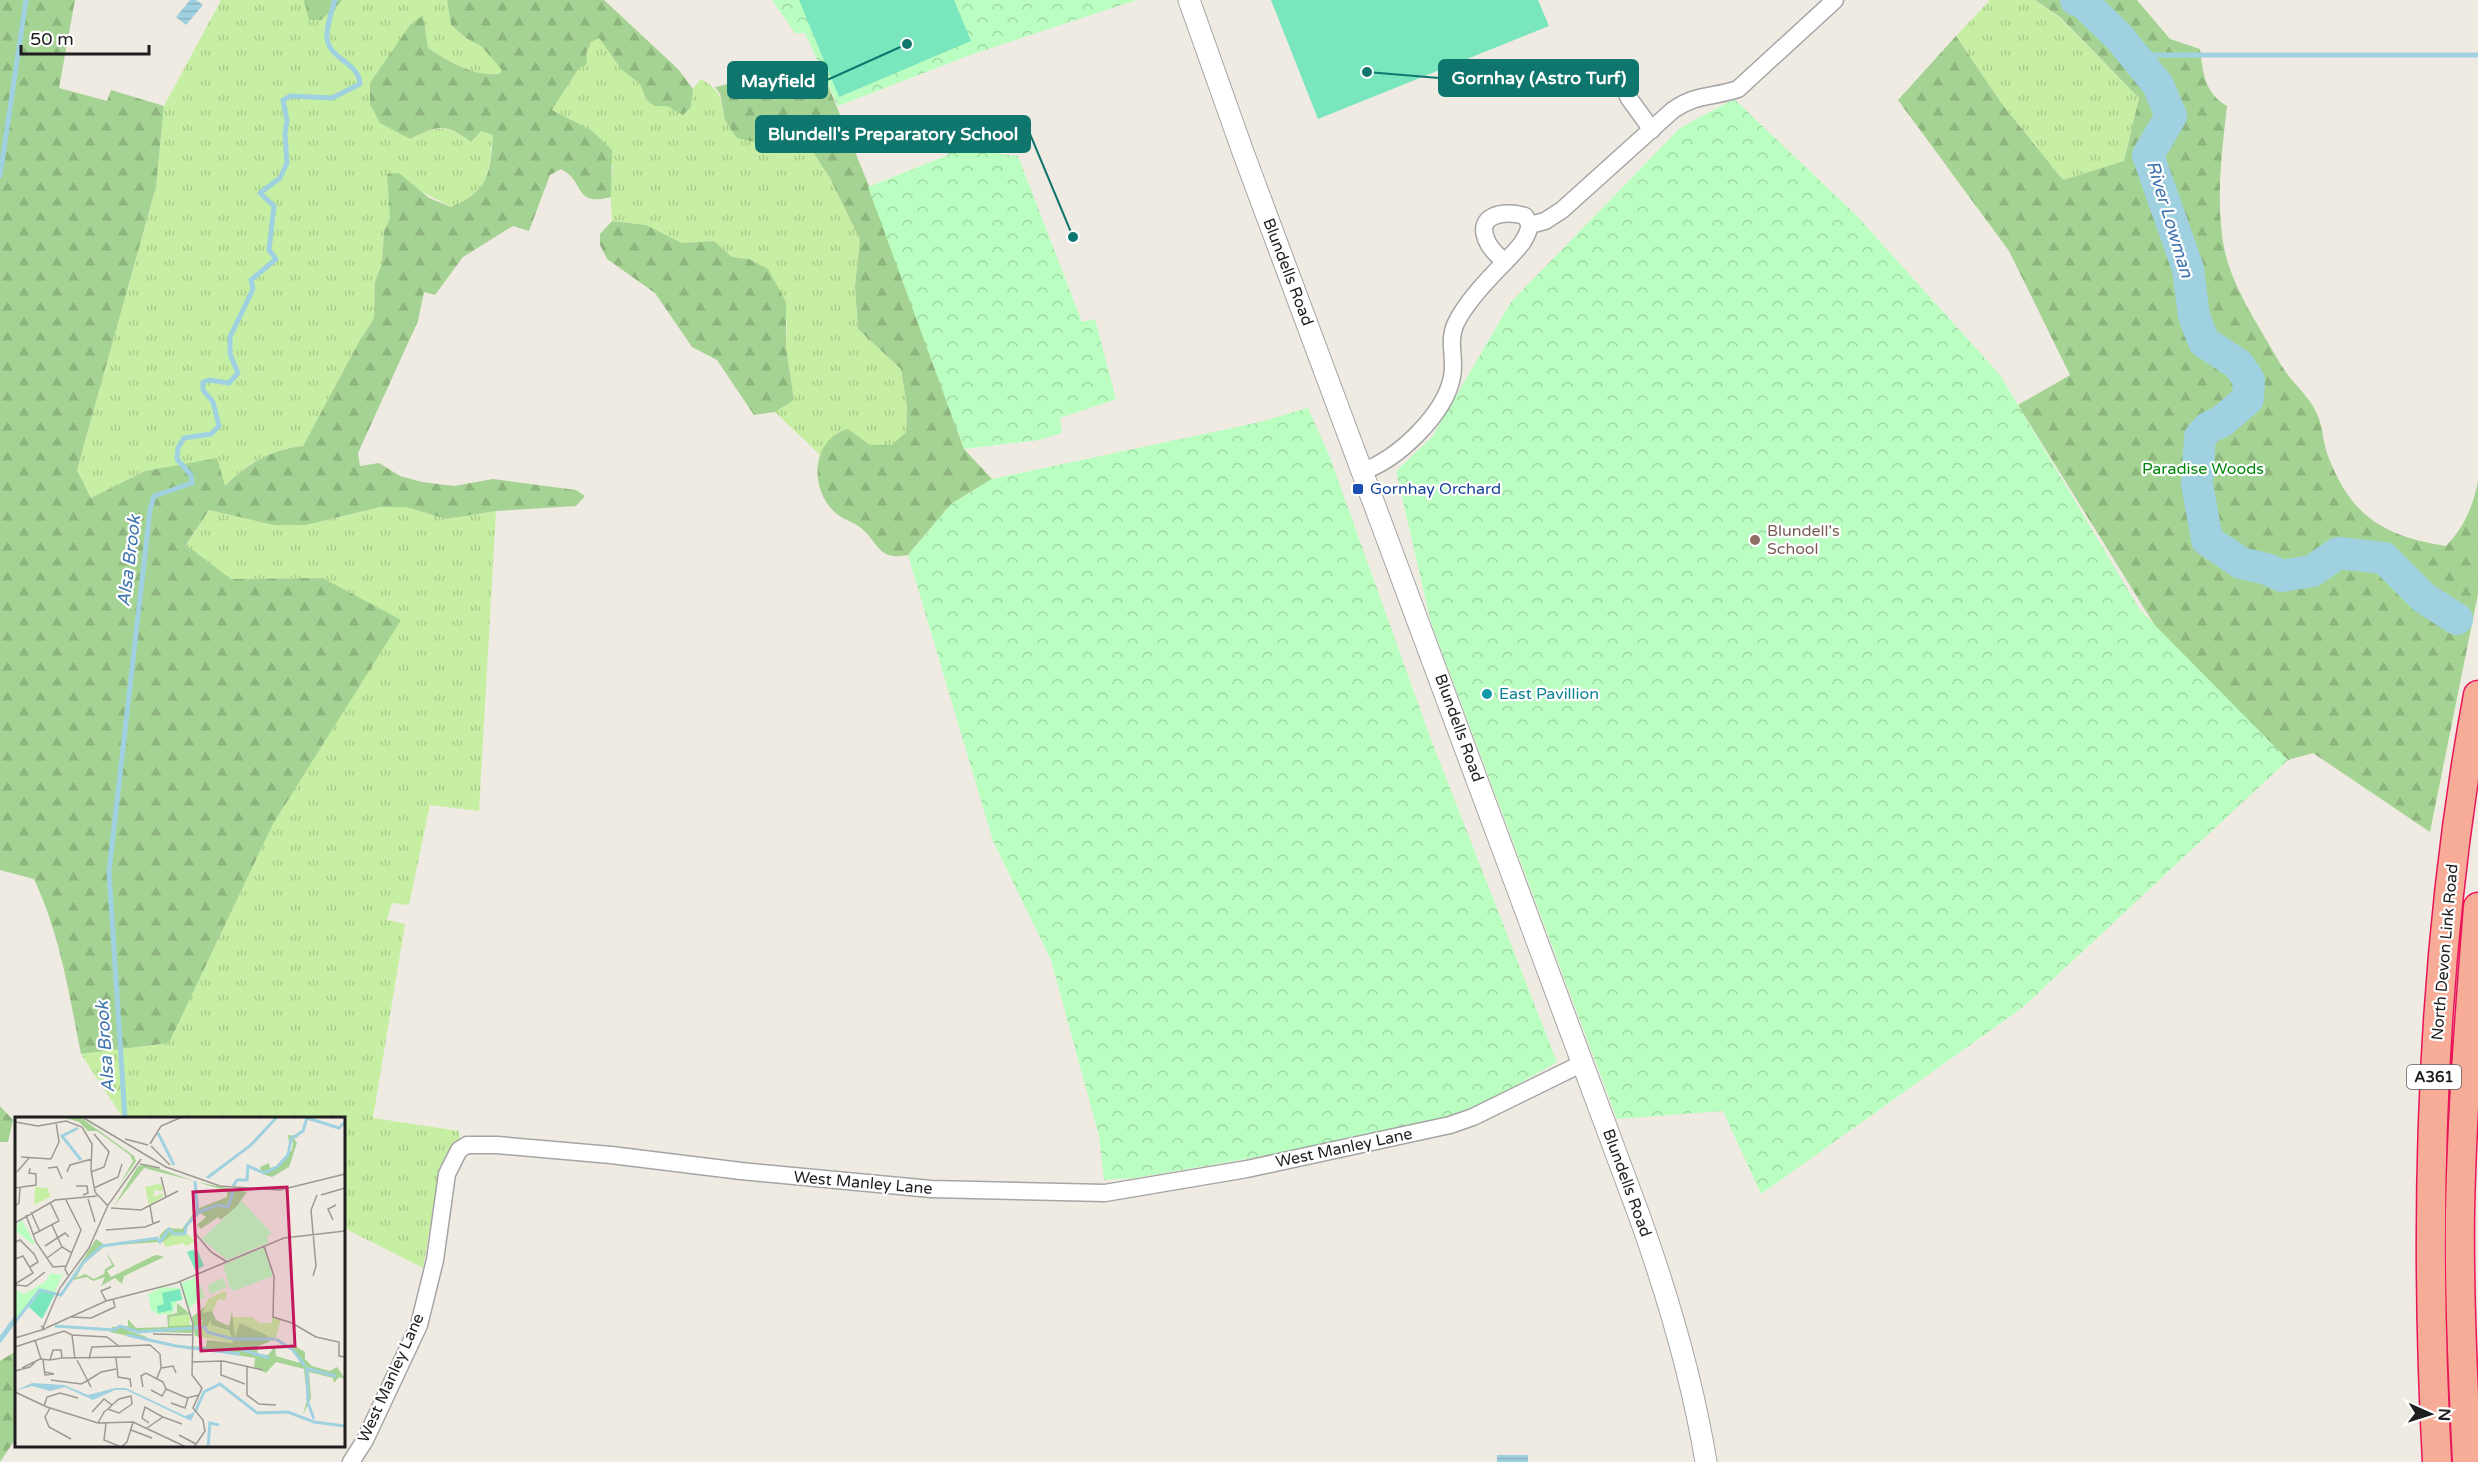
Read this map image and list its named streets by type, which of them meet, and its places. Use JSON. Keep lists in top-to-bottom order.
{
  "streets": {
    "highway": ["North Devon Link Road", "A361"],
    "street": ["Blundells Road", "West Manley Lane"]
  },
  "crossings": [
    ["Blundells Road", "West Manley Lane"]
  ],
  "water": ["River Lowman", "Alsa Brook"],
  "parks": ["Paradise Woods"],
  "places": {
    "other": [
      "Mayfield",
      "Gornhay (Astro Turf)",
      "Blundell's Preparatory School",
      "Blundell's School",
      "East Pavillion"
    ],
    "transit": ["Gornhay Orchard"]
  },
  "scale_bar": "50 m",
  "north": "right"
}
